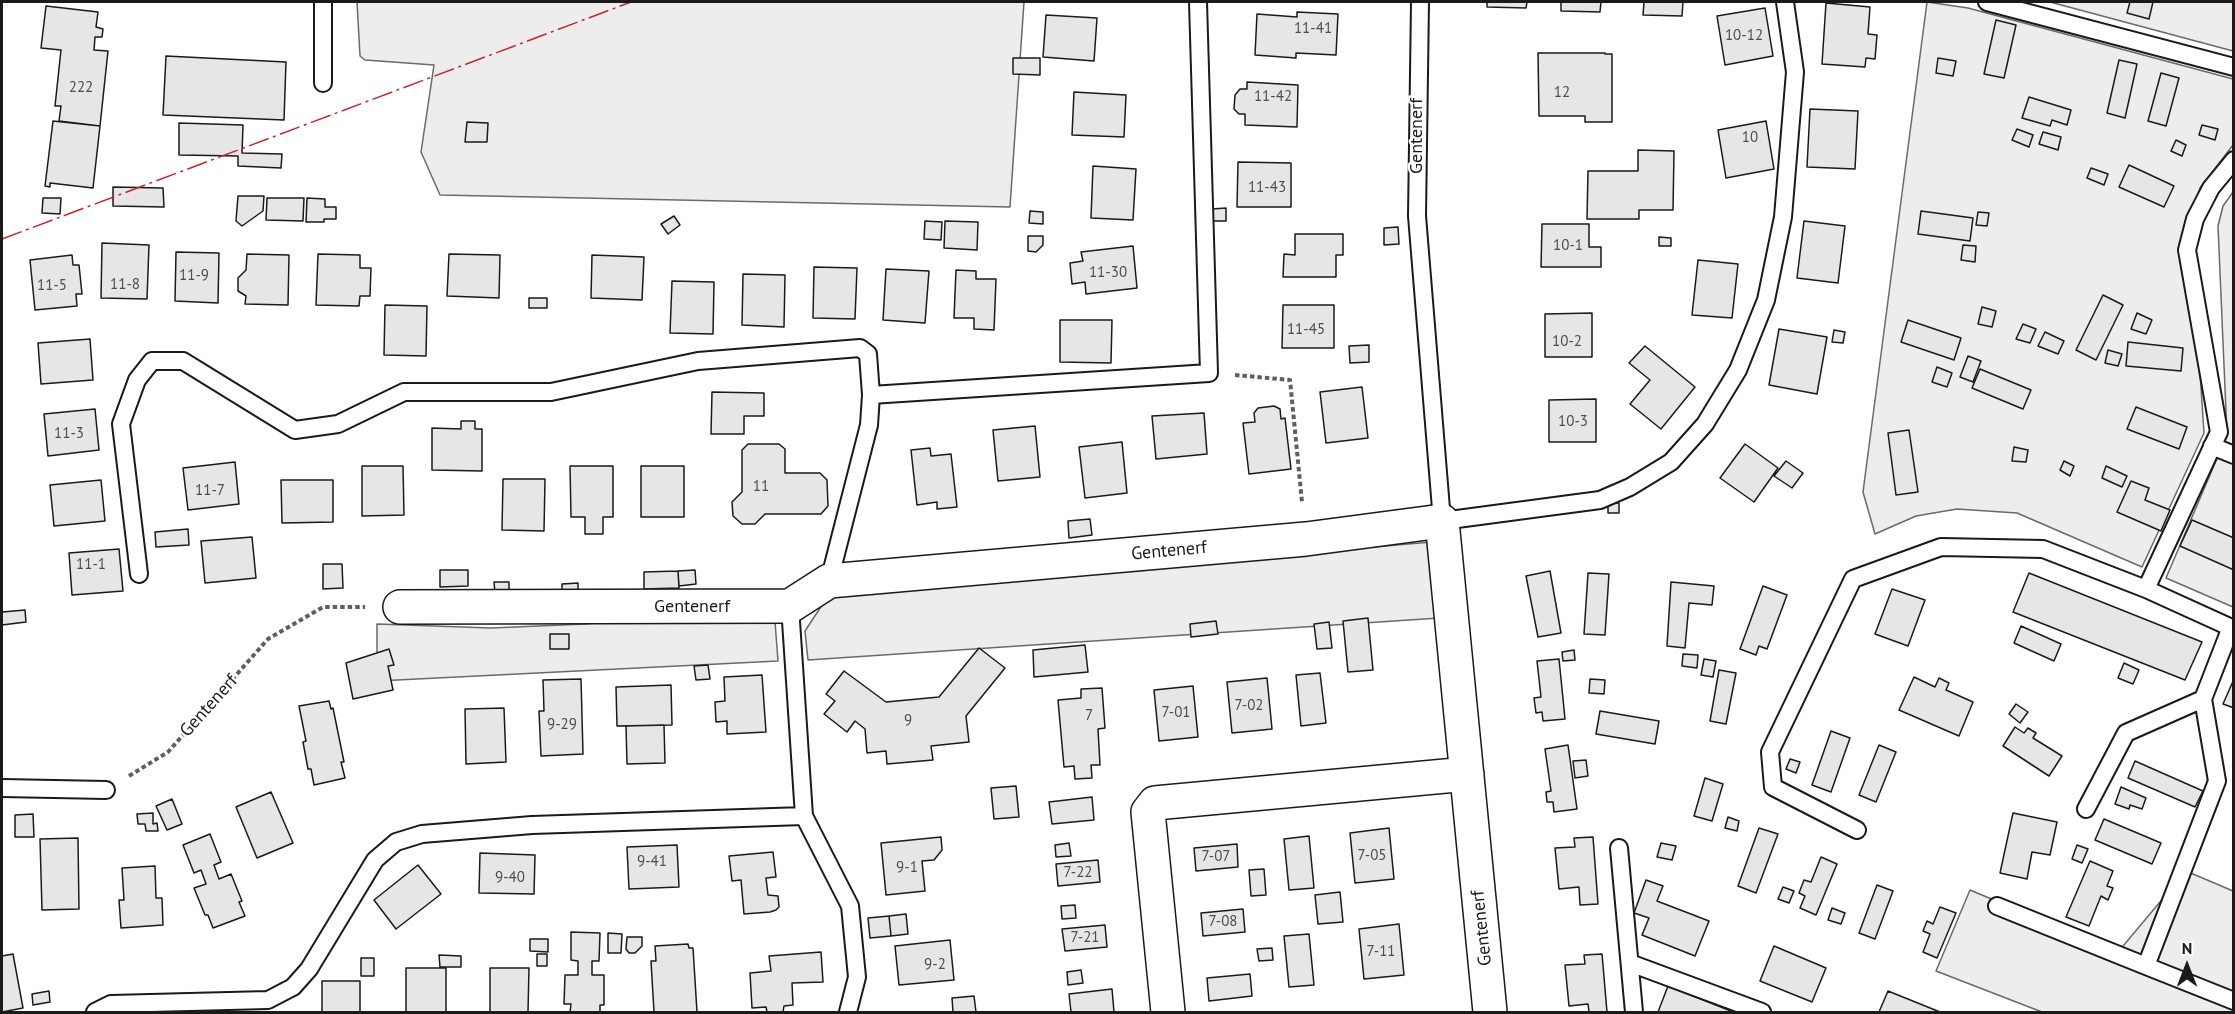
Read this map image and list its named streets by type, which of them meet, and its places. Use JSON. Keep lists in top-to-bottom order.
{
  "streets": {
    "street": ["Gentenerf"]
  },
  "house_numbers": [
    "11-41",
    "10-12",
    "222",
    "12",
    "11-42",
    "10",
    "11-43",
    "10-1",
    "11-30",
    "11-9",
    "11-8",
    "11-5",
    "11-45",
    "10-2",
    "10-3",
    "11-3",
    "11",
    "11-7",
    "11-1",
    "7-02",
    "7-01",
    "7",
    "9",
    "9-29",
    "7-05",
    "7-07",
    "9-41",
    "9-1",
    "7-22",
    "9-40",
    "7-08",
    "7-21",
    "7-11",
    "9-2"
  ],
  "north": "top"
}
